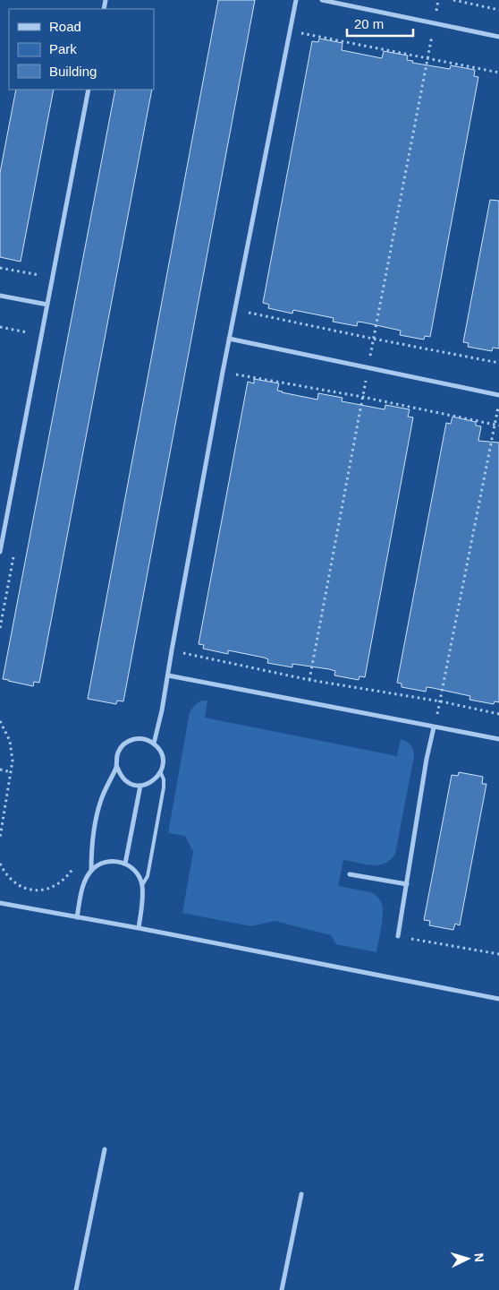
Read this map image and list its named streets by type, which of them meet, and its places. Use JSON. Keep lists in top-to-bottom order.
{
  "legend": ["Road", "Park", "Building"],
  "scale_bar": "20 m",
  "north": "right"
}
